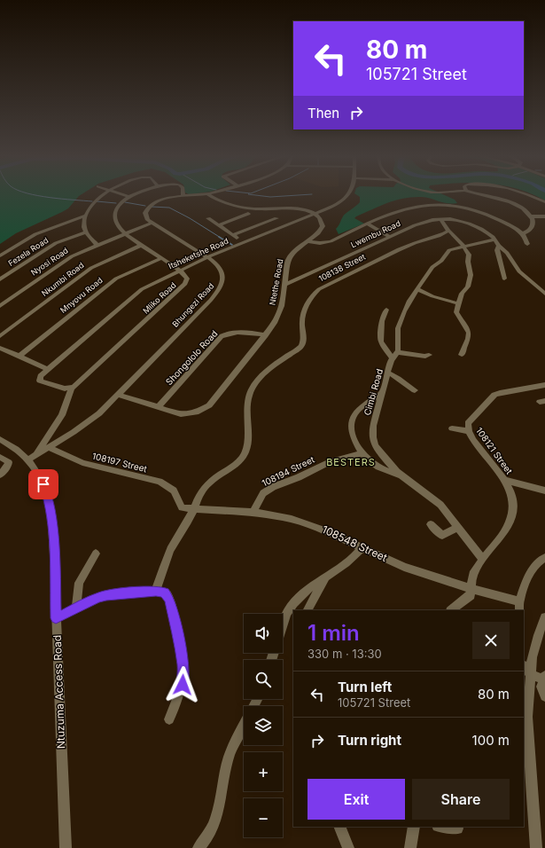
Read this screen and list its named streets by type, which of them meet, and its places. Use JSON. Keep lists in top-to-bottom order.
{
  "streets": {
    "street": [
      "Lwembu Road",
      "Fezela Road",
      "Itsheketshe Road",
      "Nyosi Road",
      "108138 Street",
      "Nkumbi Road",
      "Ntethe Road",
      "Mnyovu Road",
      "Mliko Road",
      "Bhungezi Road",
      "Shongololo Road",
      "Cimbi Road",
      "108121 Street",
      "108197 Street",
      "108194 Street",
      "108548 Street",
      "Ntuzuma Access Road"
    ]
  },
  "crossings": [
    ["Lwembu Road", "Ntethe Road"],
    ["Lwembu Road", "Cimbi Road"],
    ["Itsheketshe Road", "Ntethe Road"],
    ["Itsheketshe Road", "Mliko Road"],
    ["Itsheketshe Road", "Bhungezi Road"],
    ["Nyosi Road", "Mliko Road"],
    ["Nyosi Road", "Bhungezi Road"],
    ["108138 Street", "108548 Street"],
    ["Nkumbi Road", "Mliko Road"],
    ["Ntethe Road", "Bhungezi Road"],
    ["Ntethe Road", "Shongololo Road"],
    ["Mnyovu Road", "Mliko Road"],
    ["Bhungezi Road", "108197 Street"],
    ["Bhungezi Road", "Ntuzuma Access Road"],
    ["Cimbi Road", "108121 Street"],
    ["108121 Street", "108548 Street"],
    ["108197 Street", "108548 Street"],
    ["108194 Street", "108548 Street"]
  ],
  "districts": ["BESTERS"],
  "page": {
    "turn": ["80 m", "105721 Street"],
    "then": "Then",
    "heading": ["1 min", "330 m · 13:30"],
    "map_buttons": ["+", "−"],
    "list": [
      {
        "name": "Turn left",
        "note": "105721 Street",
        "value": "80 m"
      },
      {
        "name": "Turn right",
        "value": "100 m"
      }
    ],
    "buttons": ["Exit", "Share"]
  }
}
